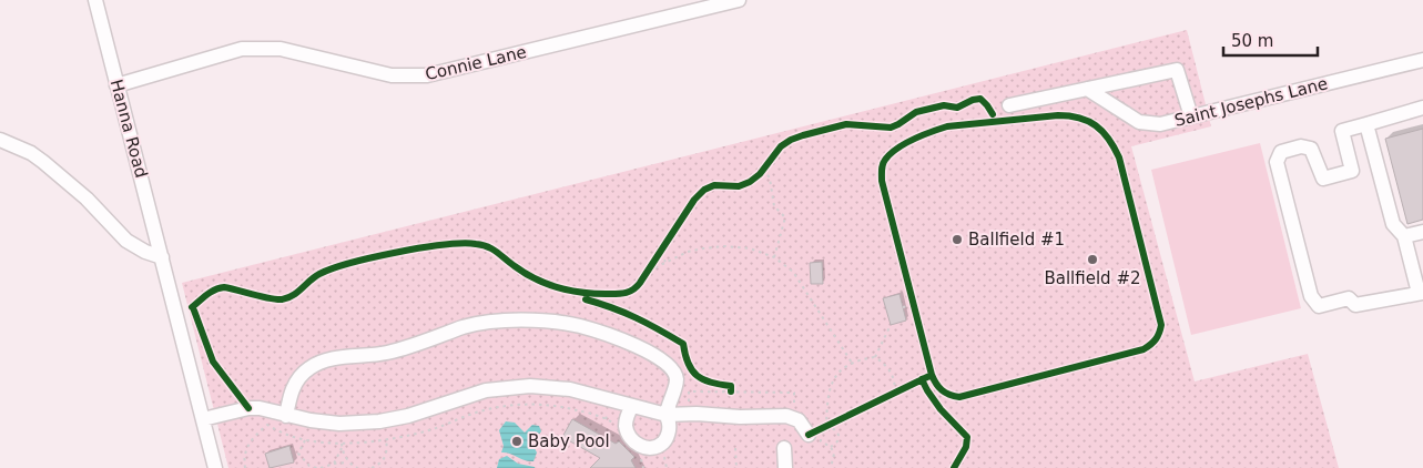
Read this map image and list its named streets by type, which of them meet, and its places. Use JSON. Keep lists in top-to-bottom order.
{
  "streets": {
    "street": ["Connie Lane", "Saint Josephs Lane", "Hanna Road"]
  },
  "crossings": [
    ["Connie Lane", "Hanna Road"]
  ],
  "places": ["Ballfield #1", "Ballfield #2", "Baby Pool"],
  "scale_bar": "50 m"
}
